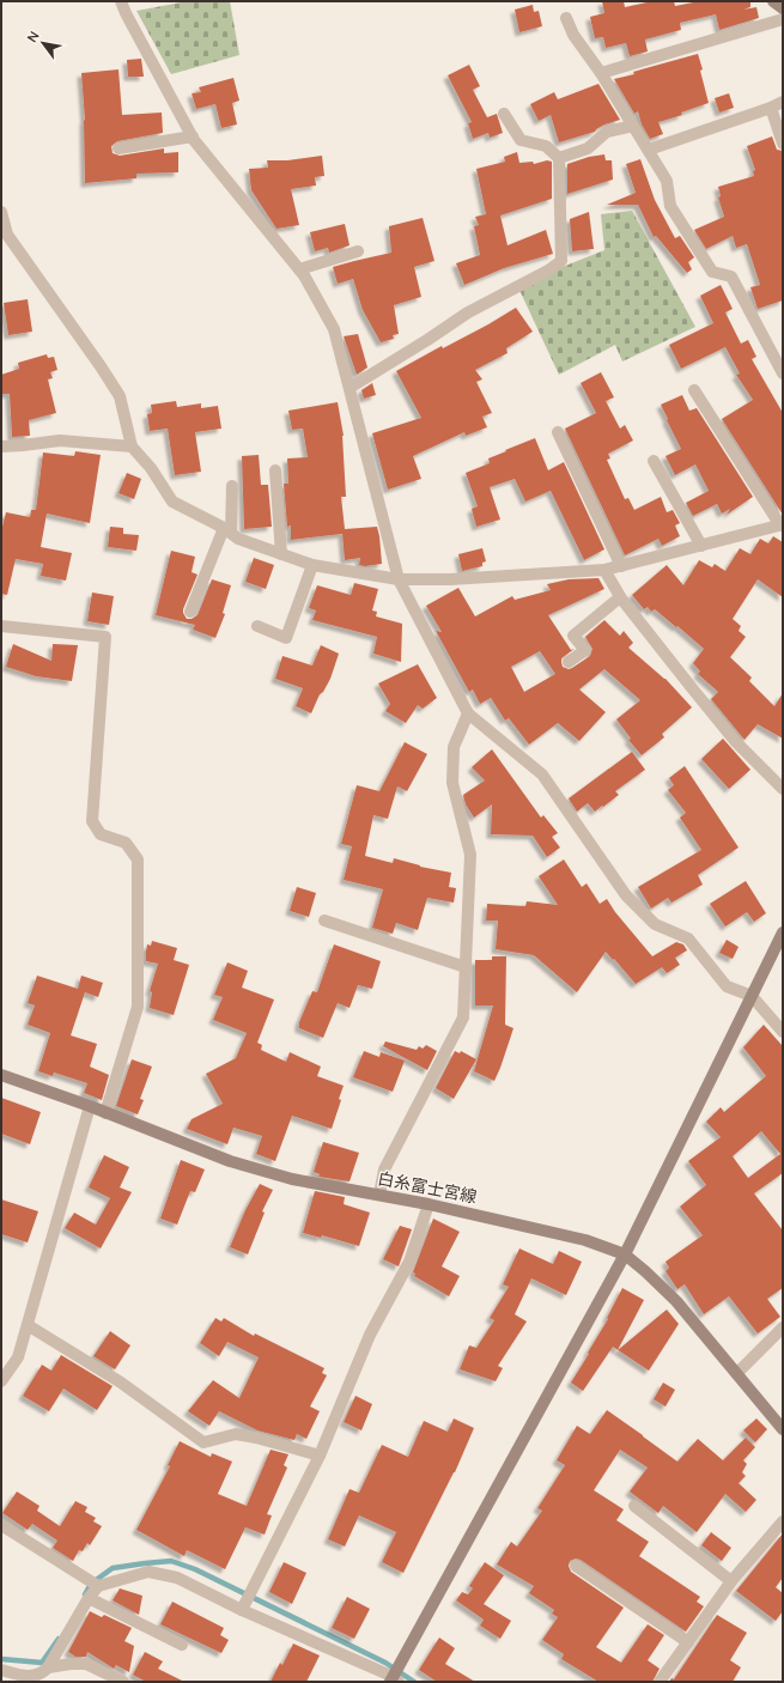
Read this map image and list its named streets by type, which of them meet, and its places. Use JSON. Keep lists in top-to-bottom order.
{
  "streets": {
    "main road": ["白糸富士宮線"]
  },
  "north": "top left"
}
